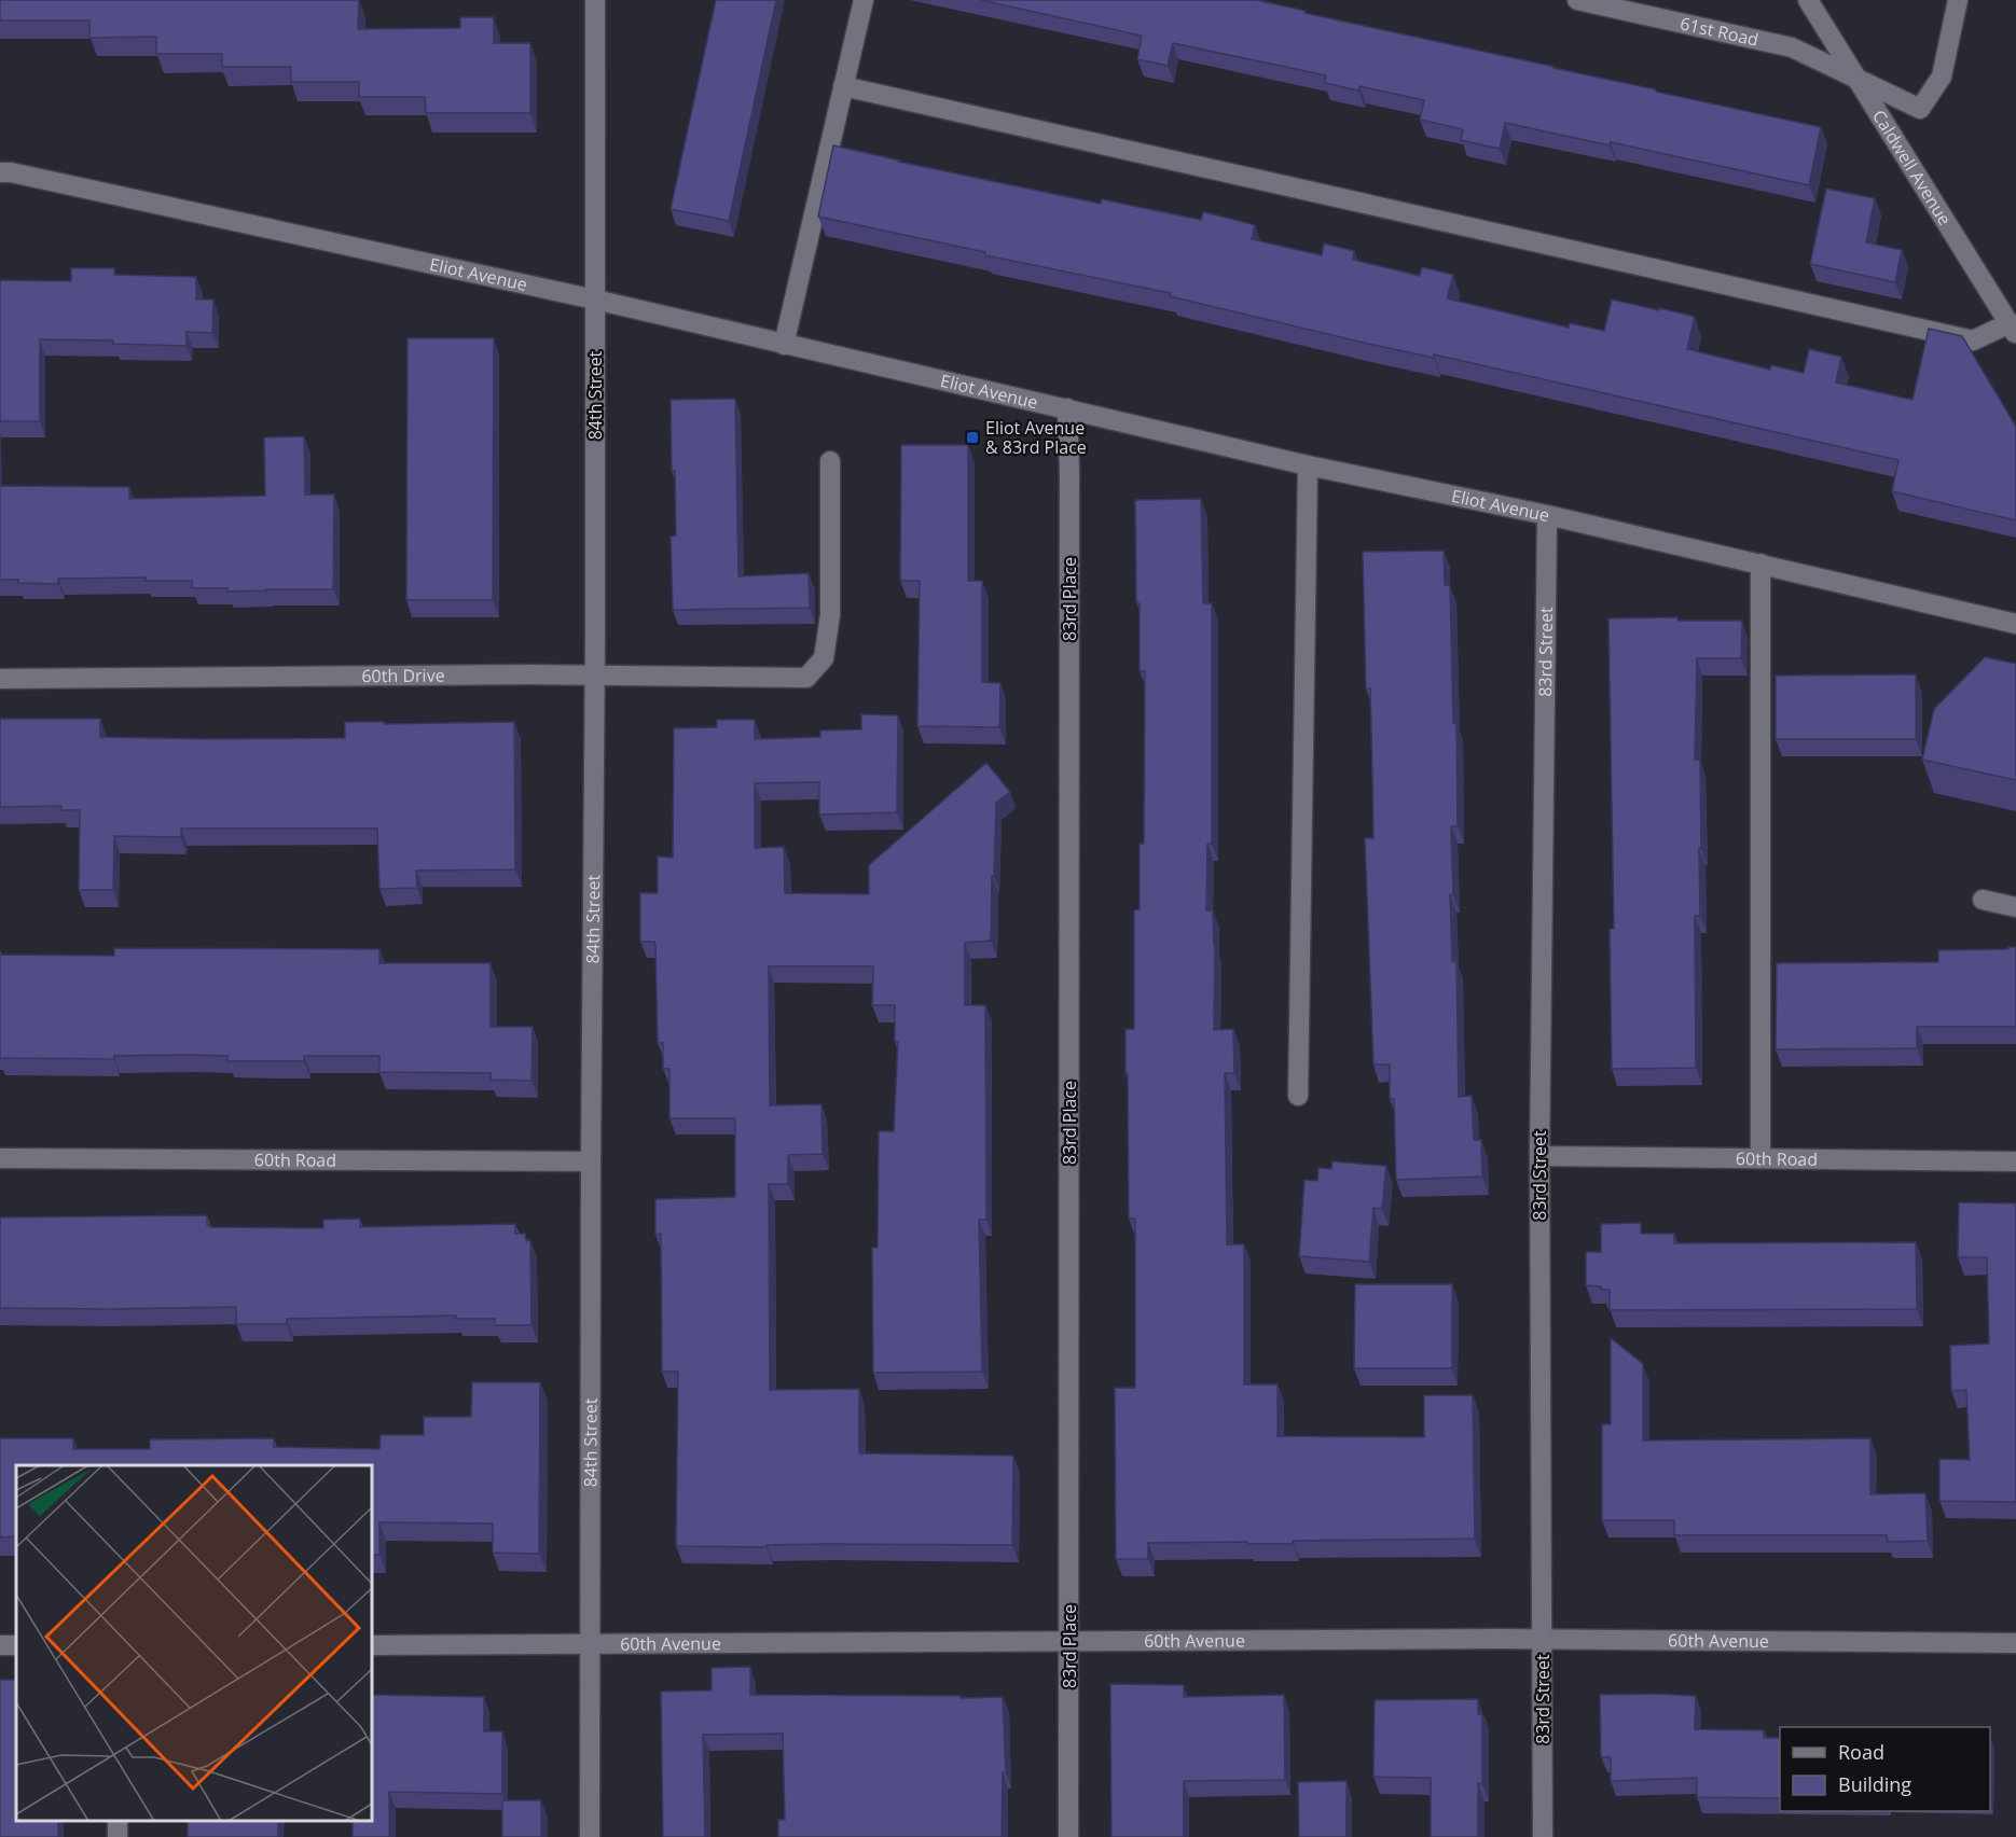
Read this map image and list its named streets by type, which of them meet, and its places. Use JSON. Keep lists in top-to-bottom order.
{
  "streets": {
    "street": [
      "61st Road",
      "Caldwell Avenue",
      "Eliot Avenue",
      "84th Street",
      "83rd Place",
      "83rd Street",
      "60th Drive",
      "60th Road",
      "60th Avenue"
    ]
  },
  "crossings": [
    ["61st Road", "Caldwell Avenue"],
    ["Eliot Avenue", "84th Street"],
    ["Eliot Avenue", "83rd Place"],
    ["Eliot Avenue", "83rd Street"],
    ["84th Street", "60th Drive"],
    ["84th Street", "60th Road"],
    ["84th Street", "60th Avenue"],
    ["83rd Place", "60th Avenue"],
    ["83rd Street", "60th Road"],
    ["83rd Street", "60th Avenue"]
  ],
  "places": {
    "transit": ["Eliot Avenue & 83rd Place"]
  },
  "legend": ["Road", "Building"]
}
